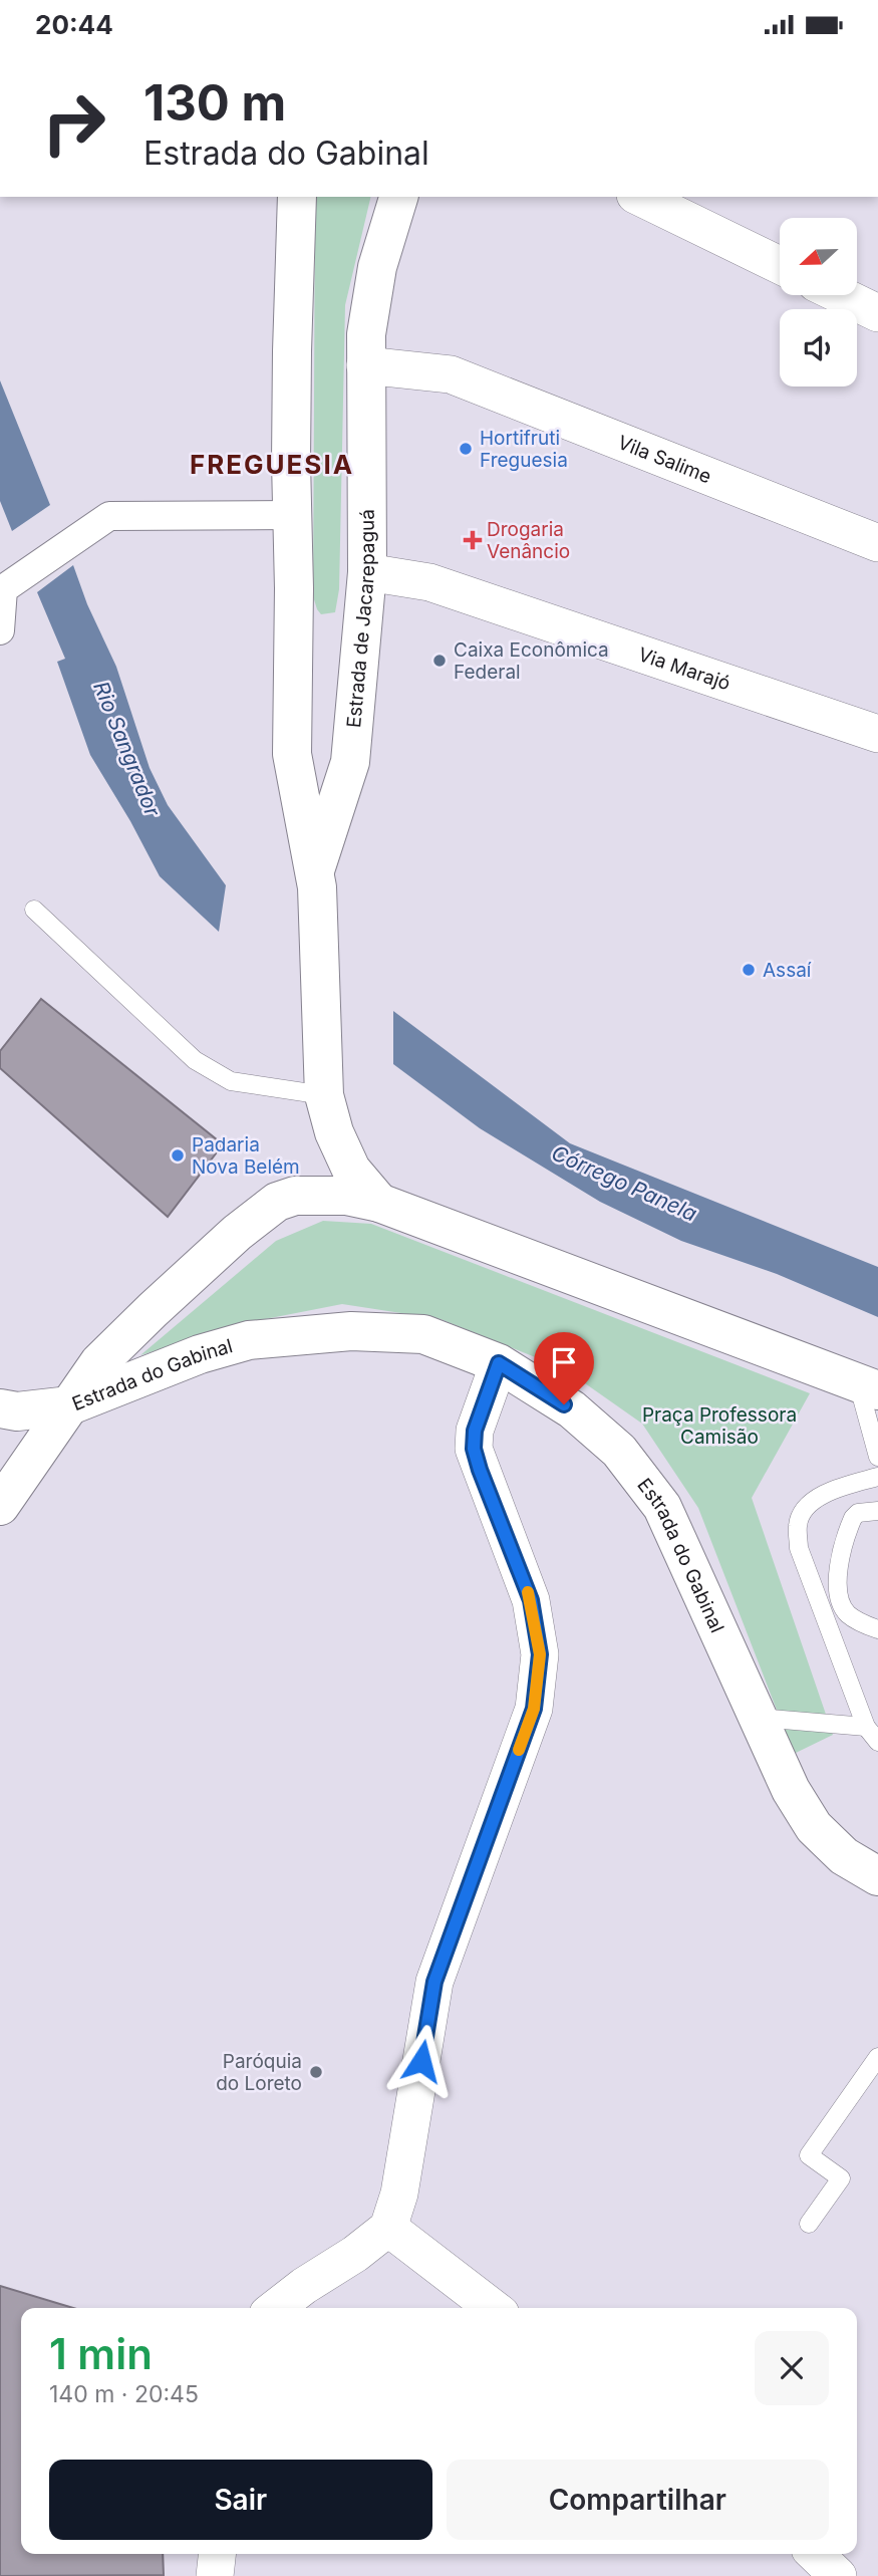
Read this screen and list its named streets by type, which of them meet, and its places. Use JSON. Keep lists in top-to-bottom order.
{
  "streets": {
    "main road": ["Estrada de Jacarepaguá", "Estrada do Gabinal"],
    "street": ["Vila Salime", "Via Marajó"]
  },
  "crossings": [
    ["Vila Salime", "Estrada de Jacarepaguá"],
    ["Estrada de Jacarepaguá", "Via Marajó"],
    ["Estrada de Jacarepaguá", "Estrada do Gabinal"]
  ],
  "districts": ["FREGUESIA"],
  "water": ["Rio Sangrador", "Córrego Panela"],
  "parks": ["Praça Professora Camisão"],
  "places": {
    "other": [
      "Hortifruti Freguesia",
      "Caixa Econômica Federal",
      "Assaí",
      "Padaria Nova Belém",
      "Paróquia do Loreto"
    ],
    "health": ["Drogaria Venâncio"]
  },
  "north": "left",
  "page": {
    "status": "20:44",
    "turn": ["130 m", "Estrada do Gabinal"],
    "heading": ["1 min", "140 m · 20:45"],
    "buttons": ["Sair", "Compartilhar"]
  }
}
